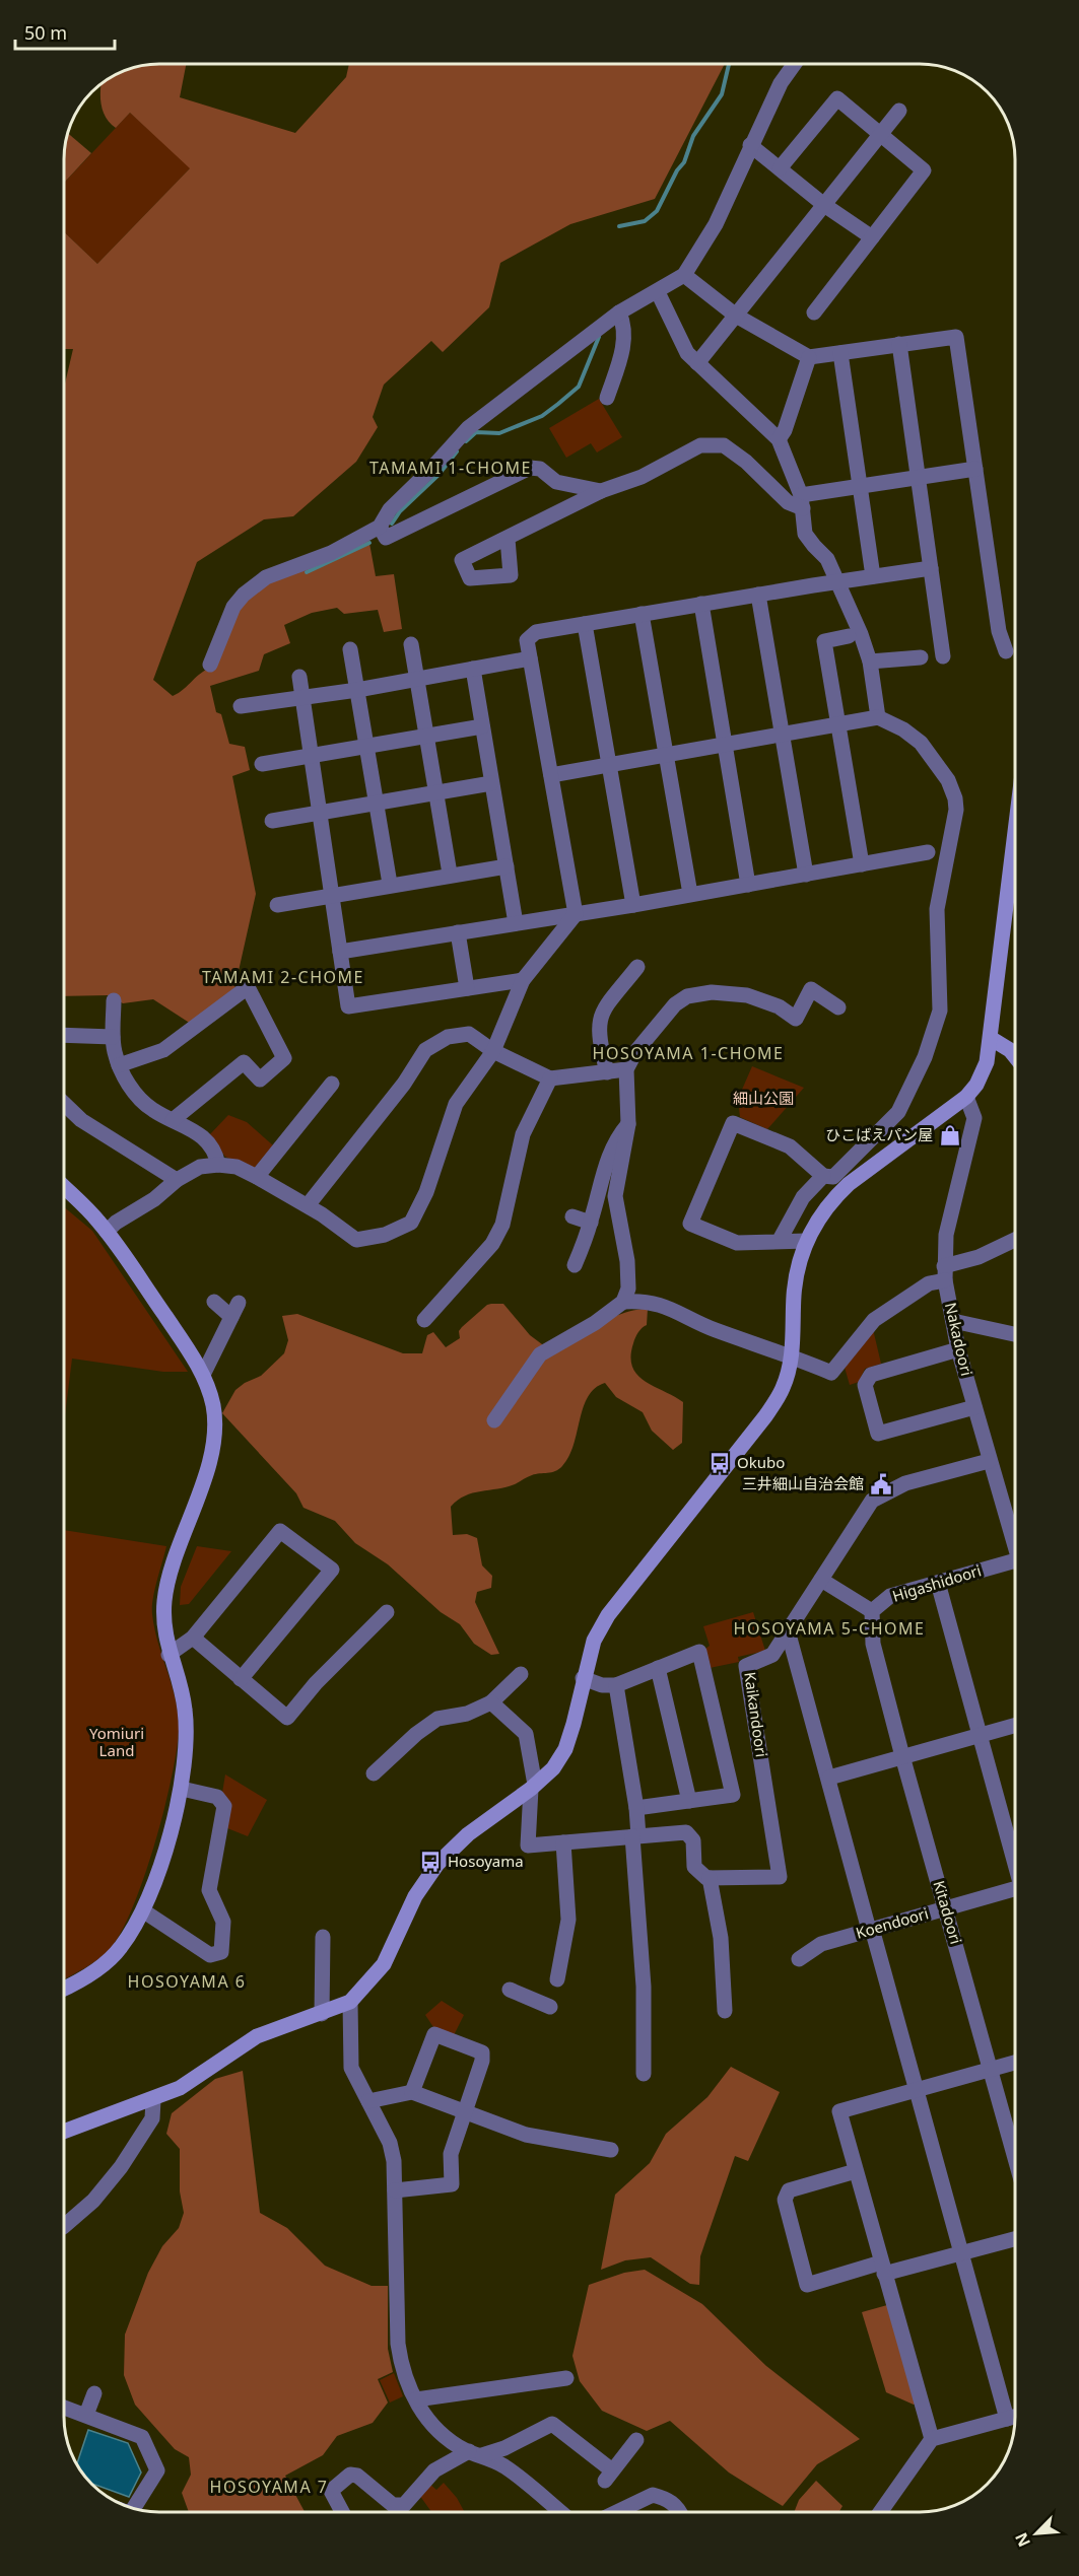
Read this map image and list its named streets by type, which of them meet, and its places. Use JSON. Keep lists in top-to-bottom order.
{
  "streets": {
    "street": [
      "Nakadoori",
      "Higashidoori",
      "Kaikandoori",
      "Kitadoori",
      "Koendoori"
    ]
  },
  "crossings": [
    ["Nakadoori", "Kaikandoori"],
    ["Higashidoori", "Kitadoori"],
    ["Kitadoori", "Koendoori"]
  ],
  "districts": [
    "TAMAMI 1-CHOME",
    "TAMAMI 2-CHOME",
    "HOSOYAMA 1-CHOME",
    "HOSOYAMA 5-CHOME",
    "HOSOYAMA 6",
    "HOSOYAMA 7"
  ],
  "parks": ["細山公園", "Yomiuri Land"],
  "places": {
    "shop": ["ひこばえパン屋"],
    "bus stop": ["Okubo", "Hosoyama"],
    "public building": ["三井細山自治会館"]
  },
  "scale_bar": "50 m",
  "north": "bottom left"
}
